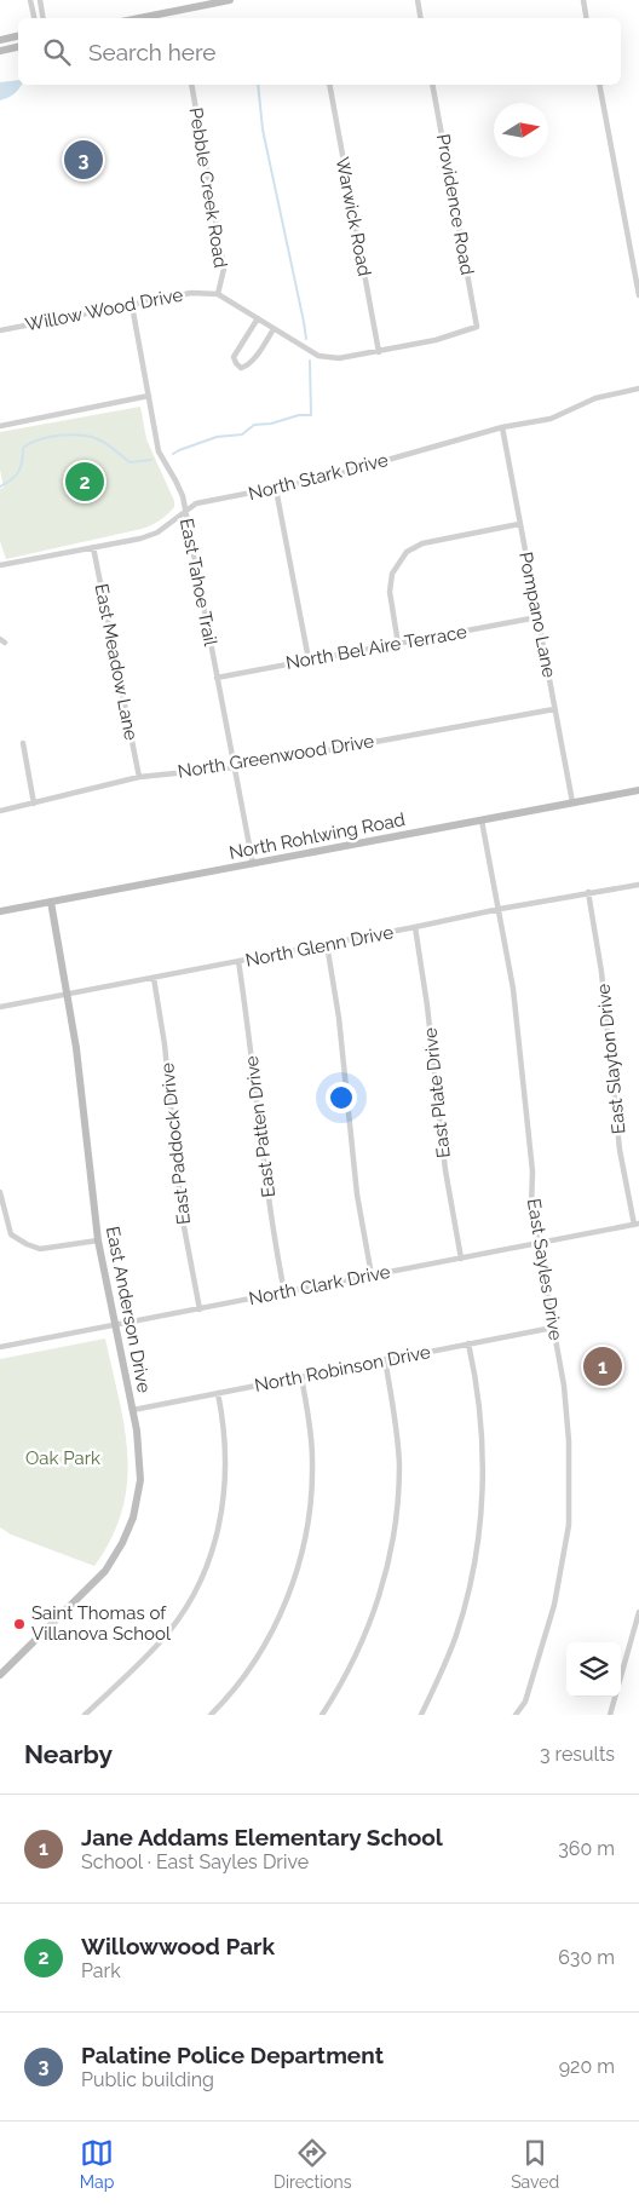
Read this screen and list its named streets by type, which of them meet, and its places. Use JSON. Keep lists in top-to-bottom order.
{
  "streets": {
    "street": [
      "Pebble Creek Road",
      "Providence Road",
      "Warwick Road",
      "Willow Wood Drive",
      "North Stark Drive",
      "East Tahoe Trail",
      "Pompano Lane",
      "North Bel Aire Terrace",
      "East Meadow Lane",
      "North Greenwood Drive",
      "North Rohlwing Road",
      "North Glenn Drive",
      "East Slayton Drive",
      "East Plate Drive",
      "East Patten Drive",
      "East Paddock Drive",
      "East Sayles Drive",
      "North Clark Drive",
      "East Anderson Drive",
      "North Robinson Drive"
    ]
  },
  "crossings": [
    ["Pebble Creek Road", "Willow Wood Drive"],
    ["Providence Road", "Warwick Road"],
    ["Willow Wood Drive", "East Tahoe Trail"],
    ["North Stark Drive", "East Tahoe Trail"],
    ["North Stark Drive", "Pompano Lane"],
    ["North Stark Drive", "East Meadow Lane"],
    ["East Tahoe Trail", "North Bel Aire Terrace"],
    ["East Tahoe Trail", "North Greenwood Drive"],
    ["East Tahoe Trail", "North Rohlwing Road"],
    ["Pompano Lane", "North Bel Aire Terrace"],
    ["Pompano Lane", "North Greenwood Drive"],
    ["Pompano Lane", "North Rohlwing Road"],
    ["East Meadow Lane", "North Greenwood Drive"],
    ["North Rohlwing Road", "East Sayles Drive"],
    ["North Rohlwing Road", "East Anderson Drive"],
    ["North Glenn Drive", "East Slayton Drive"],
    ["North Glenn Drive", "East Plate Drive"],
    ["North Glenn Drive", "East Patten Drive"],
    ["North Glenn Drive", "East Paddock Drive"],
    ["North Glenn Drive", "East Sayles Drive"],
    ["North Glenn Drive", "East Anderson Drive"],
    ["East Slayton Drive", "North Clark Drive"],
    ["East Plate Drive", "North Clark Drive"],
    ["East Patten Drive", "North Clark Drive"],
    ["East Paddock Drive", "North Clark Drive"],
    ["East Sayles Drive", "North Clark Drive"],
    ["East Sayles Drive", "North Robinson Drive"],
    ["North Clark Drive", "East Anderson Drive"],
    ["East Anderson Drive", "North Robinson Drive"]
  ],
  "parks": ["Oak Park"],
  "places": ["Saint Thomas of Villanova School"],
  "north": "right",
  "page": {
    "search": "Search here",
    "pins": ["3", "2", "1"],
    "heading": ["Nearby", "3 results"],
    "list": [
      {
        "mark": "1",
        "name": "Jane Addams Elementary School",
        "note": "School · East Sayles Drive",
        "value": "360 m"
      },
      {
        "mark": "2",
        "name": "Willowwood Park",
        "note": "Park",
        "value": "630 m"
      },
      {
        "mark": "3",
        "name": "Palatine Police Department",
        "note": "Public building",
        "value": "920 m"
      }
    ],
    "nav": ["Map", "Directions", "Saved"]
  }
}
